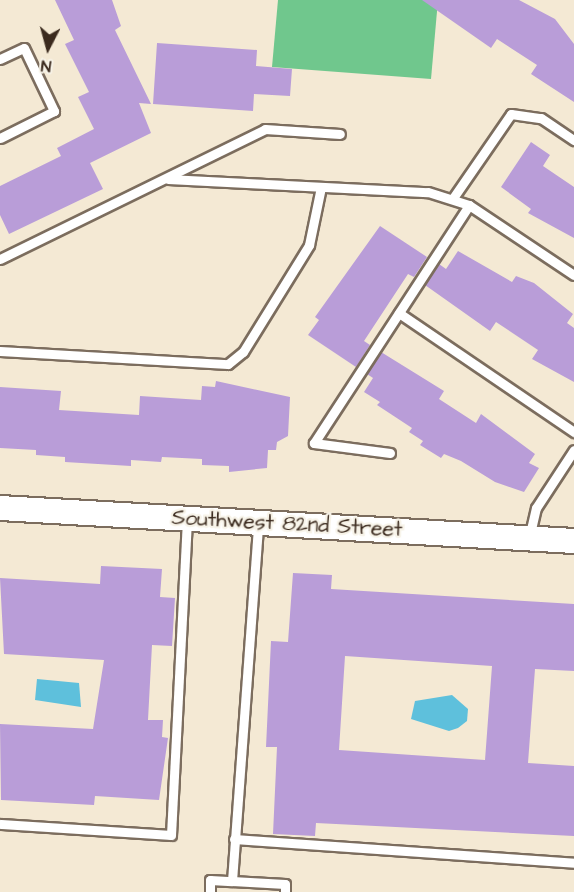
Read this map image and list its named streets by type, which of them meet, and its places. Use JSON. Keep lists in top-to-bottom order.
{
  "streets": {
    "street": ["Southwest 82nd Street"]
  },
  "north": "bottom"
}
